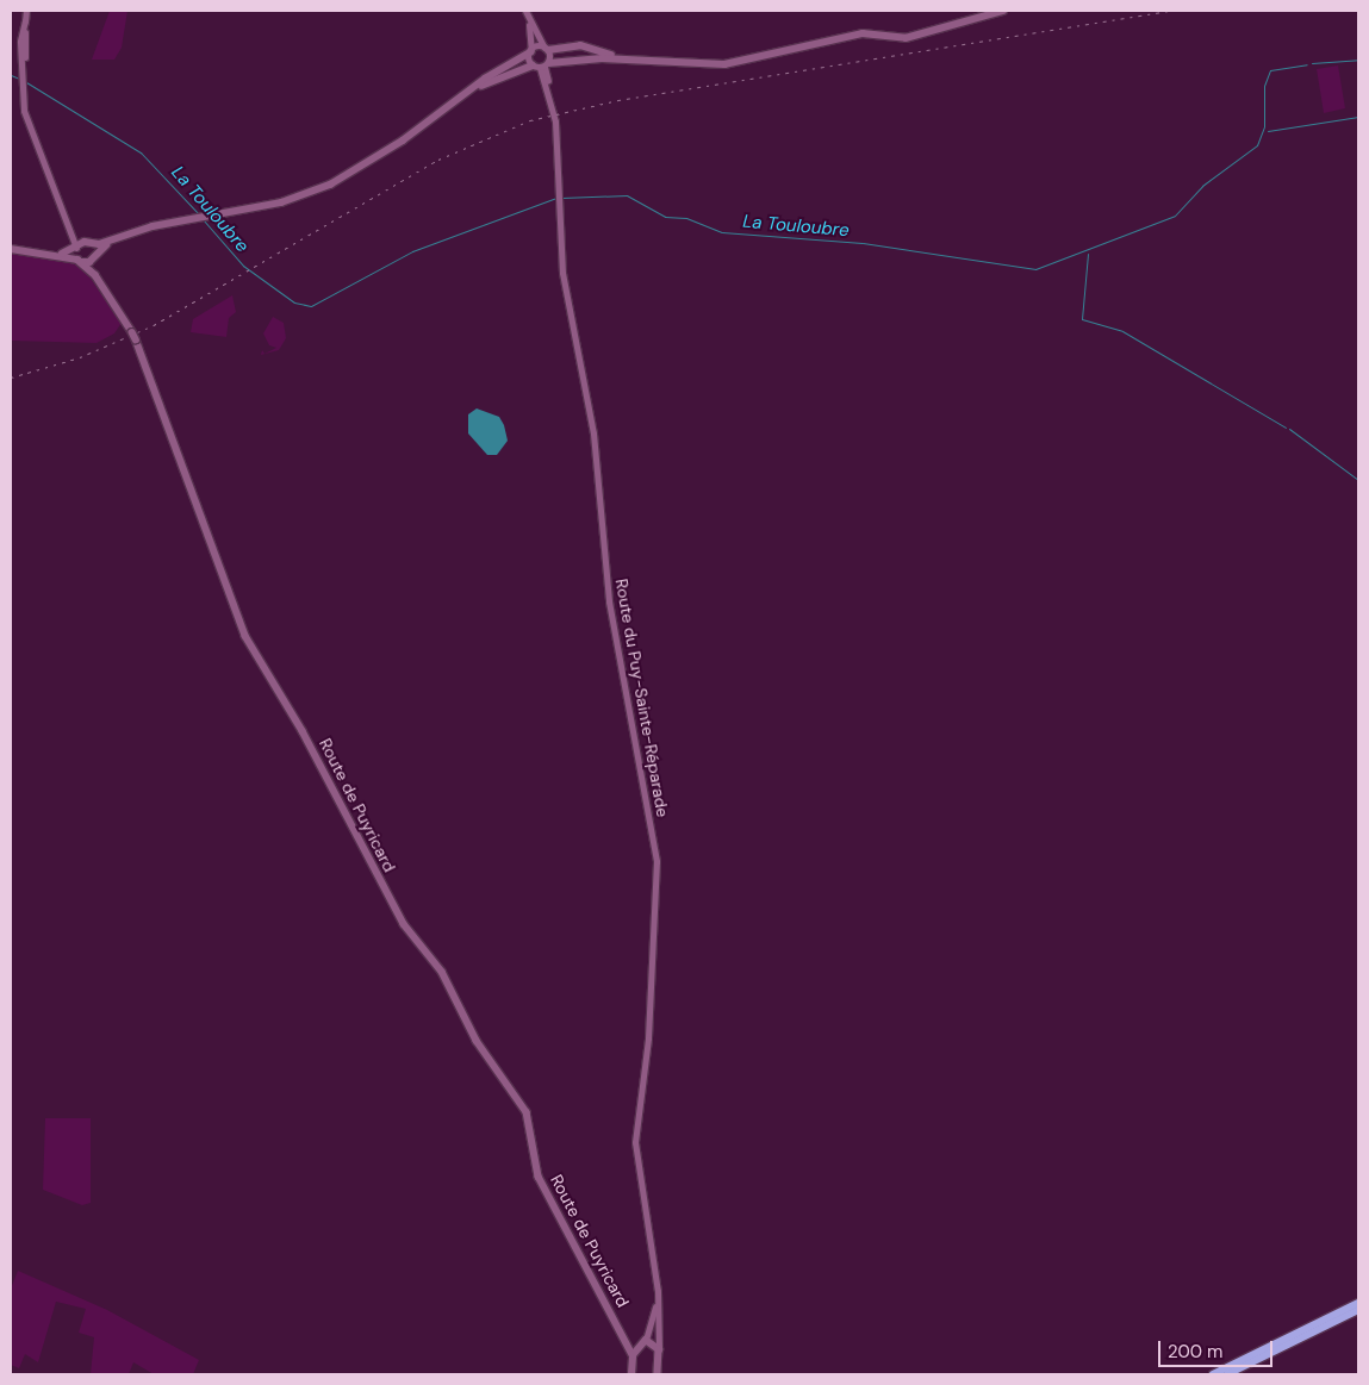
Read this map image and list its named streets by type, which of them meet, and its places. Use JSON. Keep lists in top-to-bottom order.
{
  "streets": {
    "main road": ["Route de Puyricard"],
    "street": ["Route du Puy-Sainte-Réparade"]
  },
  "crossings": [
    ["Route du Puy-Sainte-Réparade", "Route de Puyricard"]
  ],
  "water": ["La Touloubre"],
  "scale_bar": "200 m"
}
